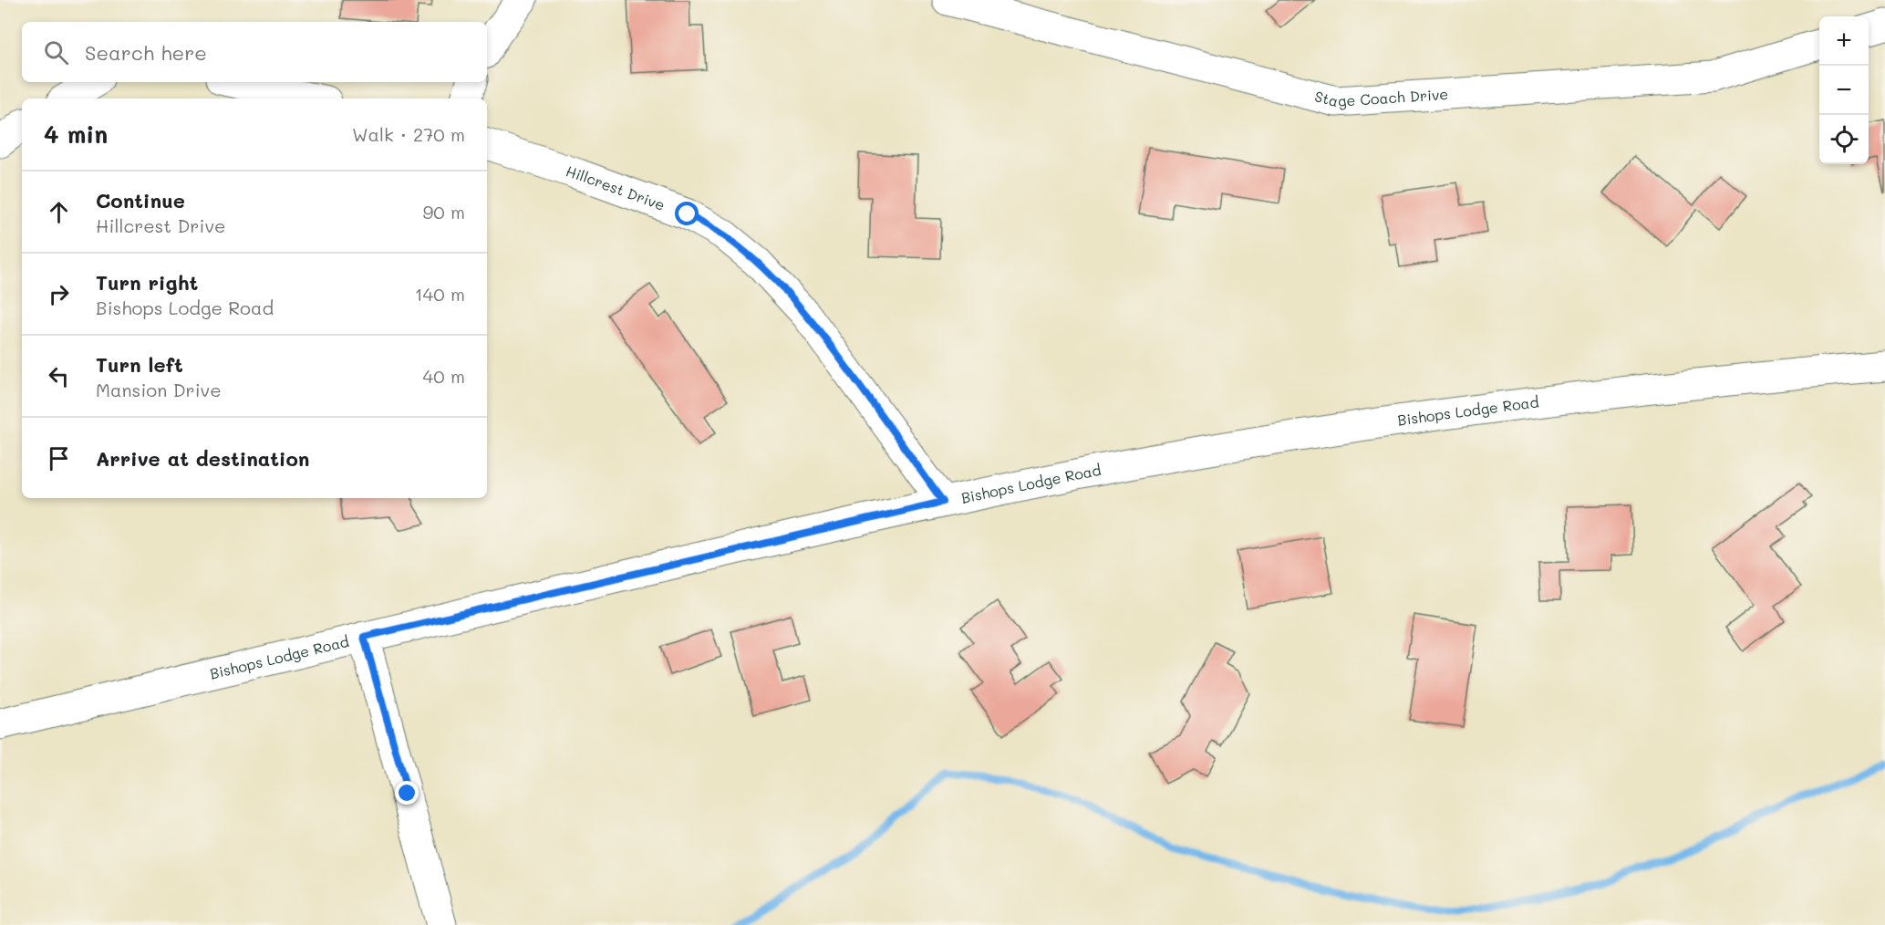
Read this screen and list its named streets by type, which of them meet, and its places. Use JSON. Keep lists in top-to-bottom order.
{
  "streets": {
    "street": ["Stage Coach Drive", "Hillcrest Drive", "Bishops Lodge Road"]
  },
  "crossings": [
    ["Hillcrest Drive", "Bishops Lodge Road"]
  ],
  "page": {
    "map_buttons": ["+", "−"],
    "search": "Search here",
    "heading": ["4 min", "Walk · 270 m"],
    "list": [
      ["Continue", "Hillcrest Drive", "90 m"],
      ["Turn right", "Bishops Lodge Road", "140 m"],
      ["Turn left", "Mansion Drive", "40 m"],
      "Arrive at destination"
    ]
  }
}
